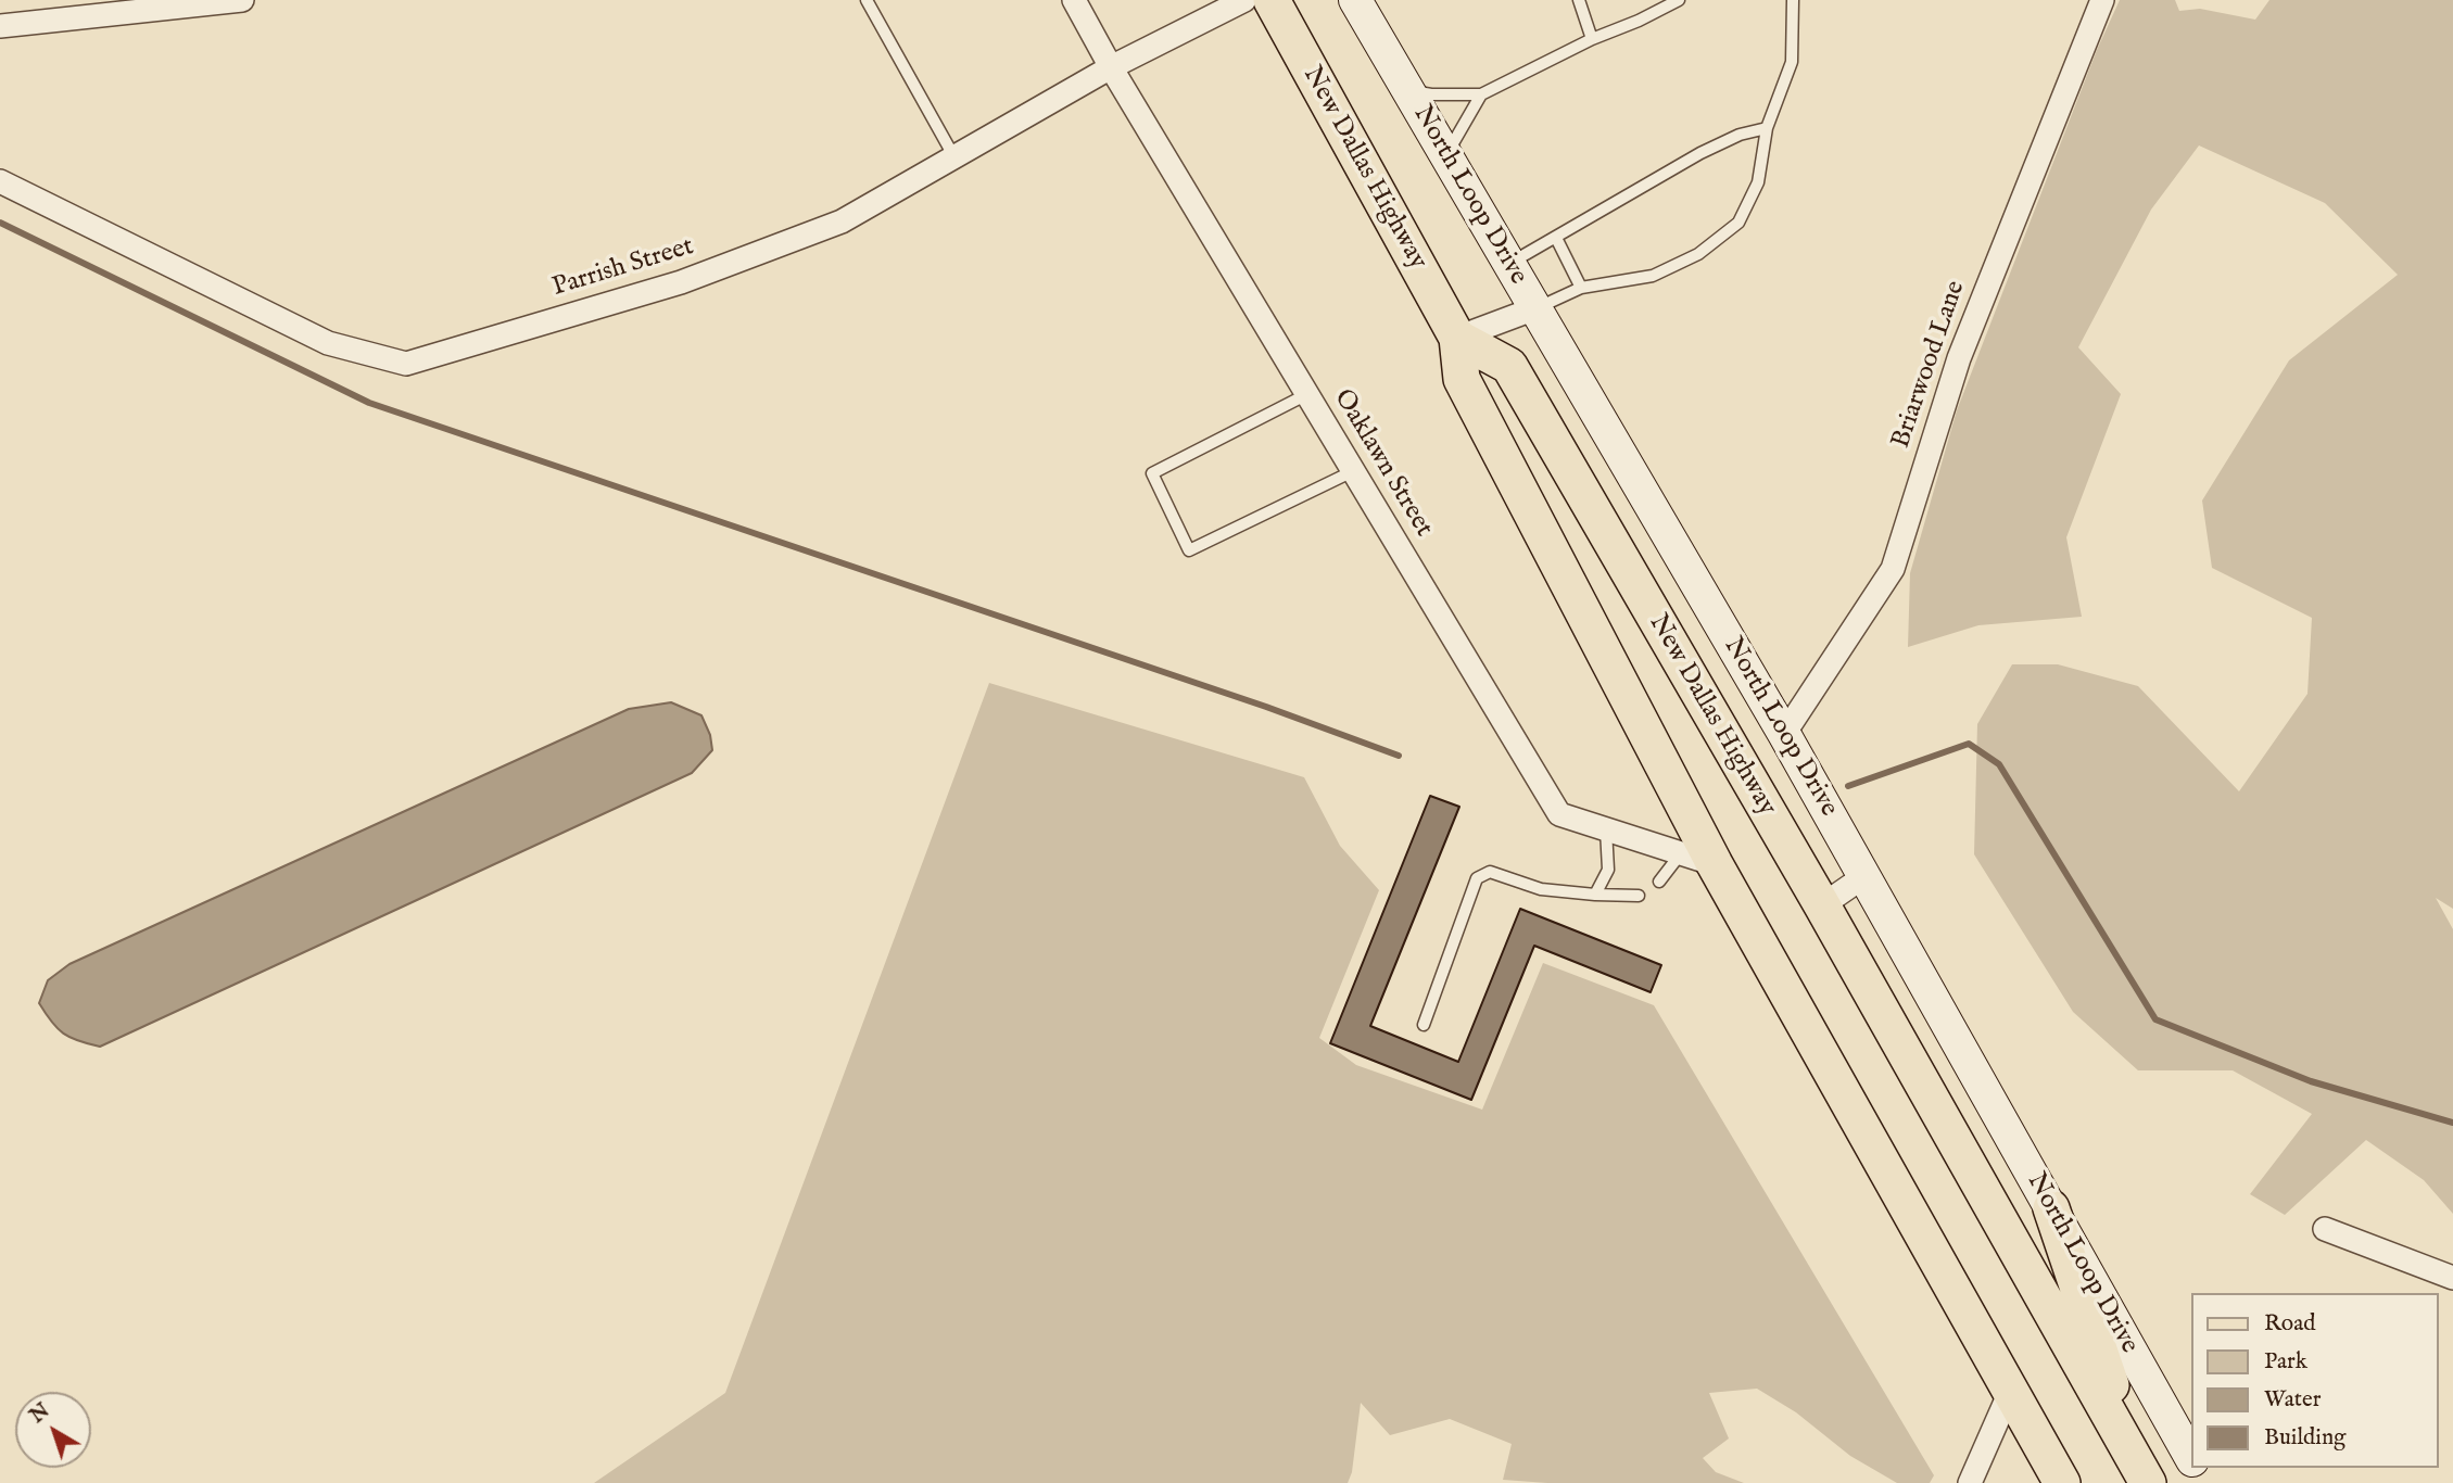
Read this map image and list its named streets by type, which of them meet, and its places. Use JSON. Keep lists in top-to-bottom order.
{
  "streets": {
    "main road": ["New Dallas Highway", "North Loop Drive"],
    "street": ["Parrish Street", "Briarwood Lane", "Oaklawn Street"]
  },
  "crossings": [
    ["New Dallas Highway", "North Loop Drive"],
    ["New Dallas Highway", "Oaklawn Street"],
    ["North Loop Drive", "Briarwood Lane"],
    ["Parrish Street", "Oaklawn Street"]
  ],
  "legend": [
    "Road",
    "Park",
    "Water",
    "Building"
  ],
  "north": "top left"
}
